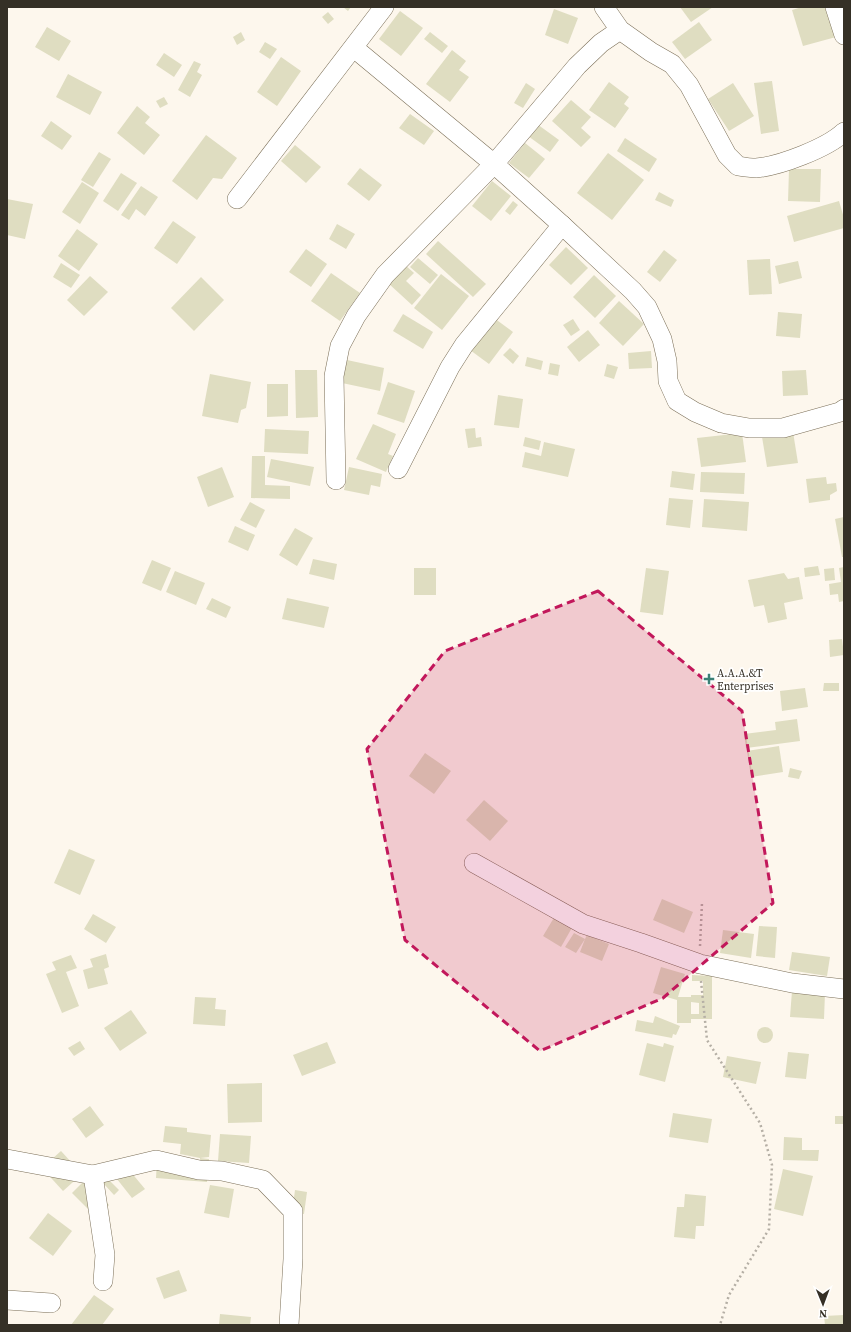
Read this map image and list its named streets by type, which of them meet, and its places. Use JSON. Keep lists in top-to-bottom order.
{
  "places": {
    "health": ["A.A.A.&T Enterprises"]
  },
  "north": "bottom"
}
